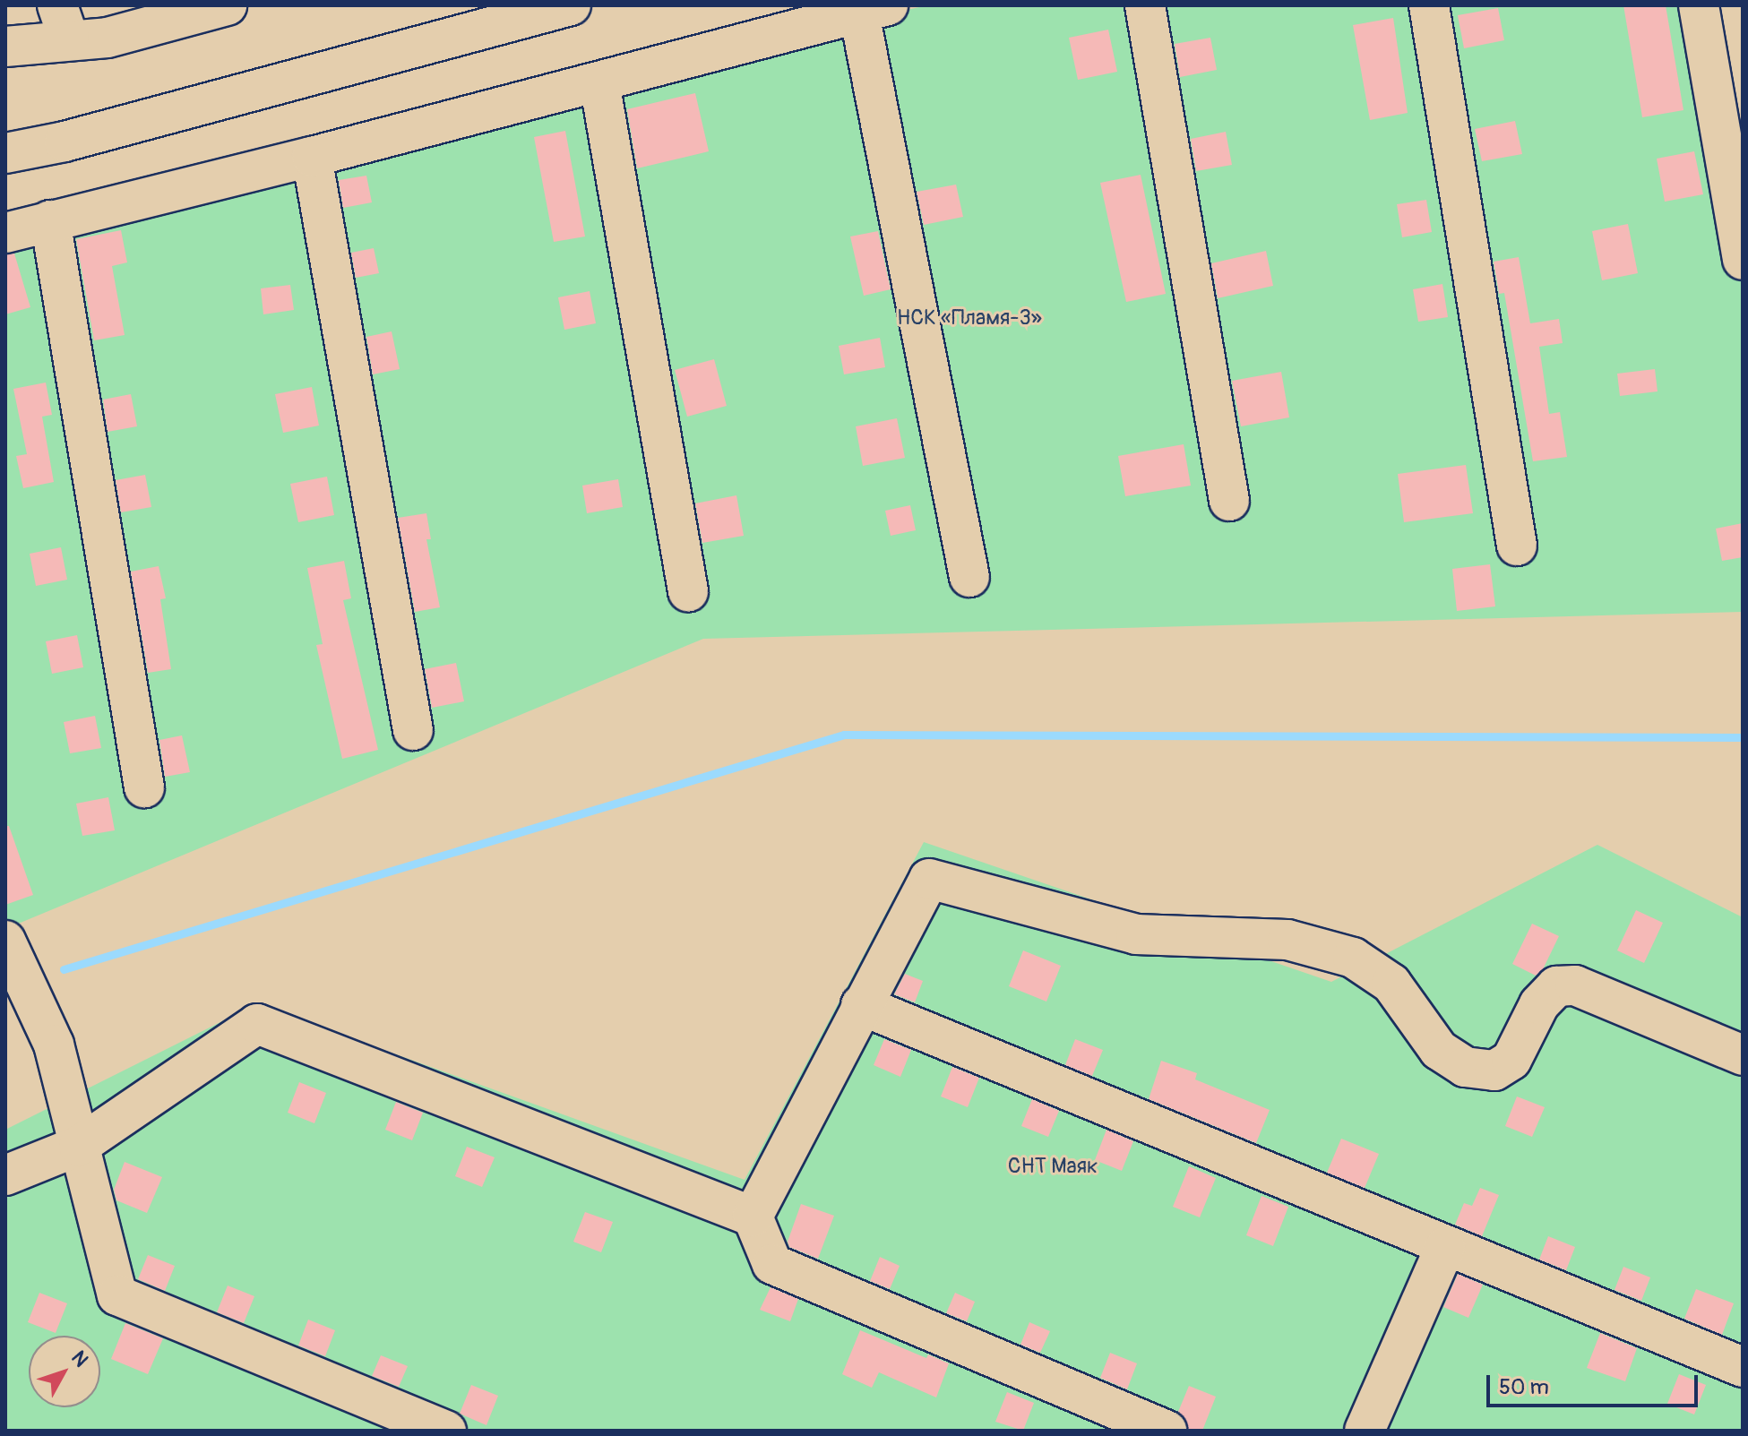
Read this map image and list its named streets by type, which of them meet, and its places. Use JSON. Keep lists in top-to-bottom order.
{
  "parks": ["НСК «Пламя-3»", "СНТ Маяк"],
  "scale_bar": "50 m",
  "north": "top right"
}
